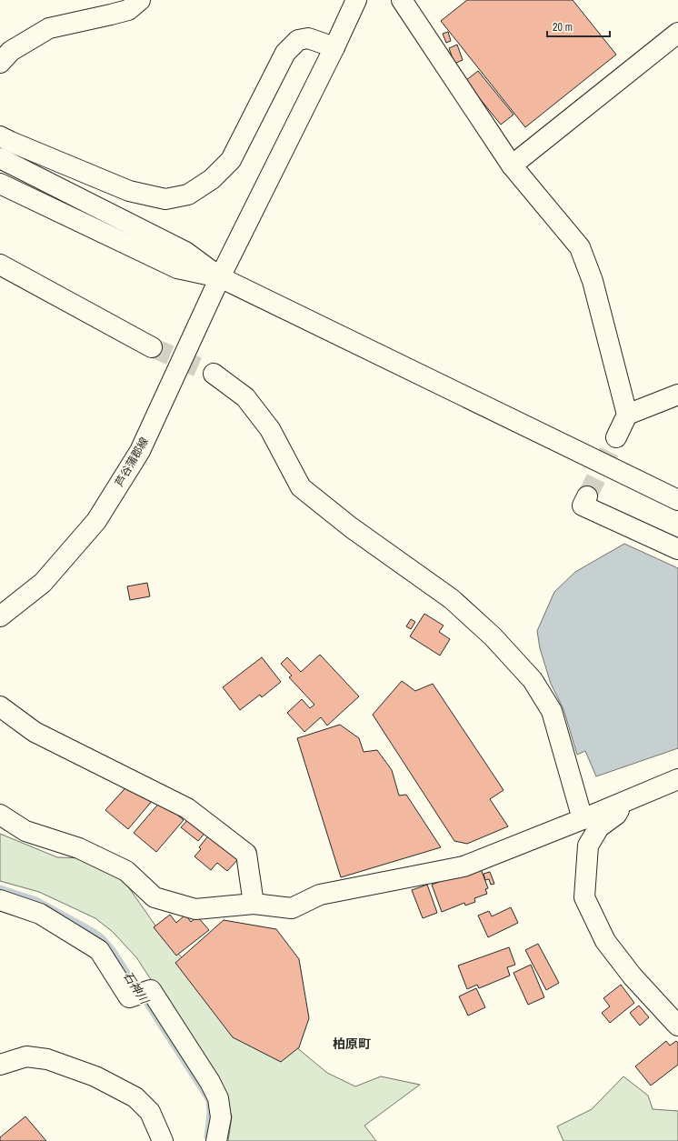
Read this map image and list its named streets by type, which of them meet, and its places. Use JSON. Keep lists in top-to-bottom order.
{
  "streets": {
    "main road": ["芦谷蒲郡線"]
  },
  "districts": ["柏原町"],
  "water": ["石神川"],
  "scale_bar": "20 m"
}
